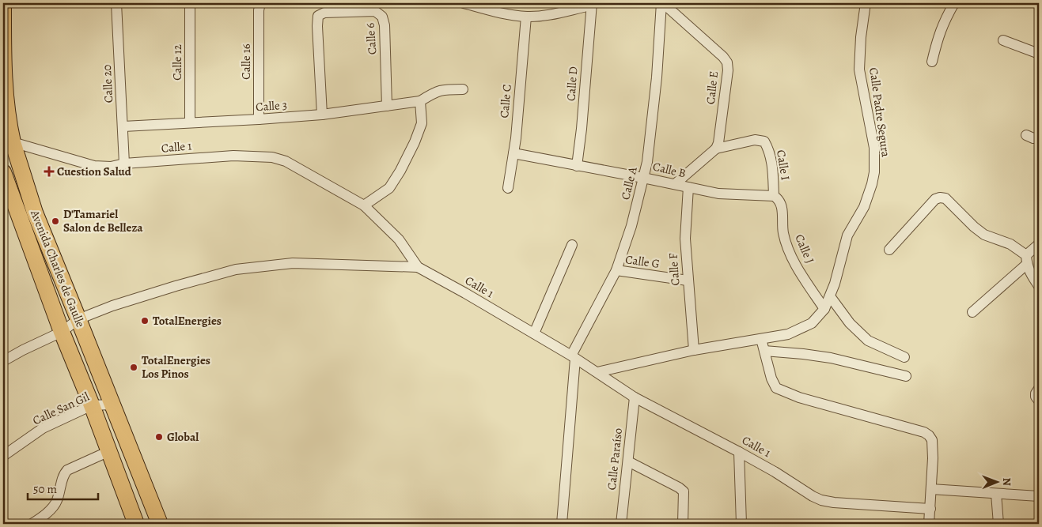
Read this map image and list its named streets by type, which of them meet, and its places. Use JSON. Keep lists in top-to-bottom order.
{
  "streets": {
    "main road": ["Avenida Charles de Gaulle"],
    "street": [
      "Calle 6",
      "Calle 16",
      "Calle 12",
      "Calle 20",
      "Calle D",
      "Calle E",
      "Calle C",
      "Calle 3",
      "Calle Padre Segura",
      "Calle 1",
      "Calle I",
      "Calle B",
      "Calle A",
      "Calle J",
      "Calle G",
      "Calle F",
      "Calle San Gil",
      "Calle Paraíso"
    ]
  },
  "crossings": [
    ["Calle 6", "Calle 3"],
    ["Calle 16", "Calle 3"],
    ["Calle 12", "Calle 3"],
    ["Calle 20", "Calle 3"],
    ["Calle 20", "Calle 1"],
    ["Calle D", "Calle B"],
    ["Calle E", "Calle I"],
    ["Calle E", "Calle A"],
    ["Calle C", "Calle B"],
    ["Calle Padre Segura", "Calle 1"],
    ["Calle Padre Segura", "Calle J"],
    ["Calle Padre Segura", "Calle F"],
    ["Calle 1", "Calle A"],
    ["Calle 1", "Avenida Charles de Gaulle"],
    ["Calle 1", "Calle Paraíso"],
    ["Calle I", "Calle B"],
    ["Calle I", "Calle J"],
    ["Calle B", "Calle A"],
    ["Calle B", "Calle J"],
    ["Calle B", "Calle F"],
    ["Calle A", "Calle G"],
    ["Calle G", "Calle F"],
    ["Avenida Charles de Gaulle", "Calle San Gil"]
  ],
  "places": {
    "health": ["Cuestion Salud"],
    "other": [
      "D'Tamariel Salon de Belleza",
      "TotalEnergies",
      "TotalEnergies Los Pinos",
      "Global"
    ]
  },
  "scale_bar": "50 m",
  "north": "right"
}
